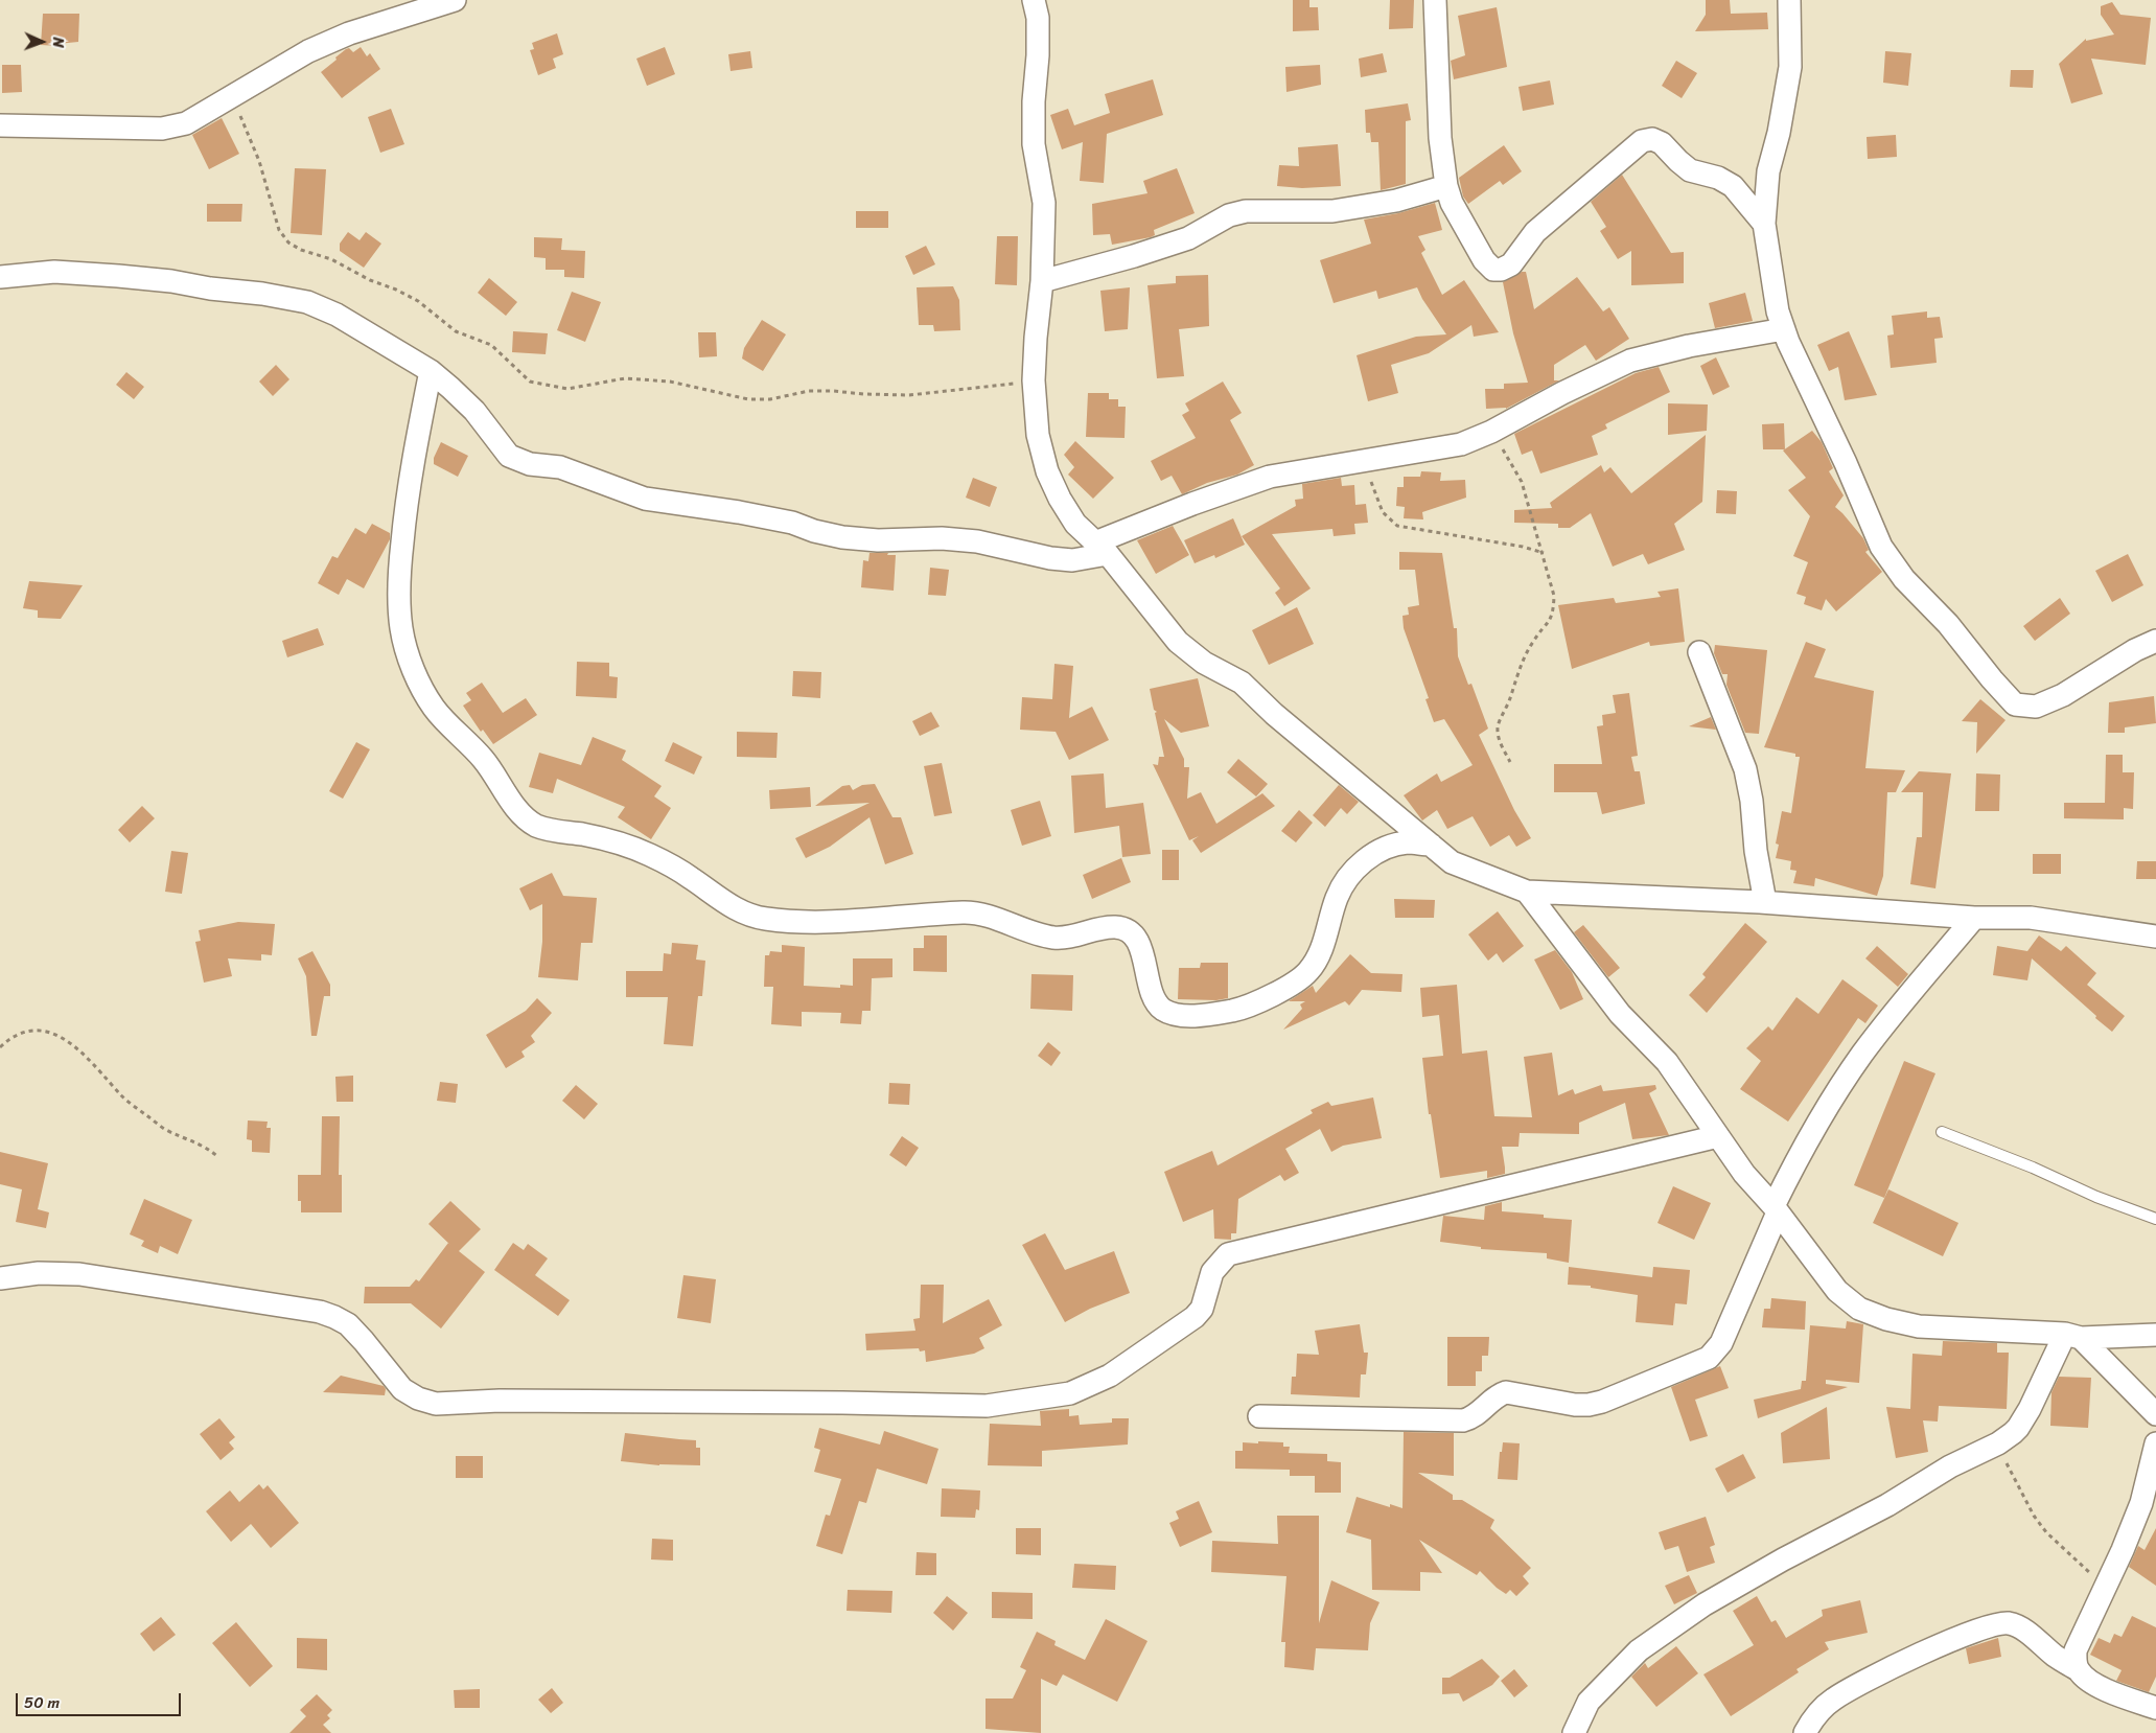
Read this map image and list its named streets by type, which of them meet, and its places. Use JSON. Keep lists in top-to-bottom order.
{
  "scale_bar": "50 m",
  "north": "right"
}
